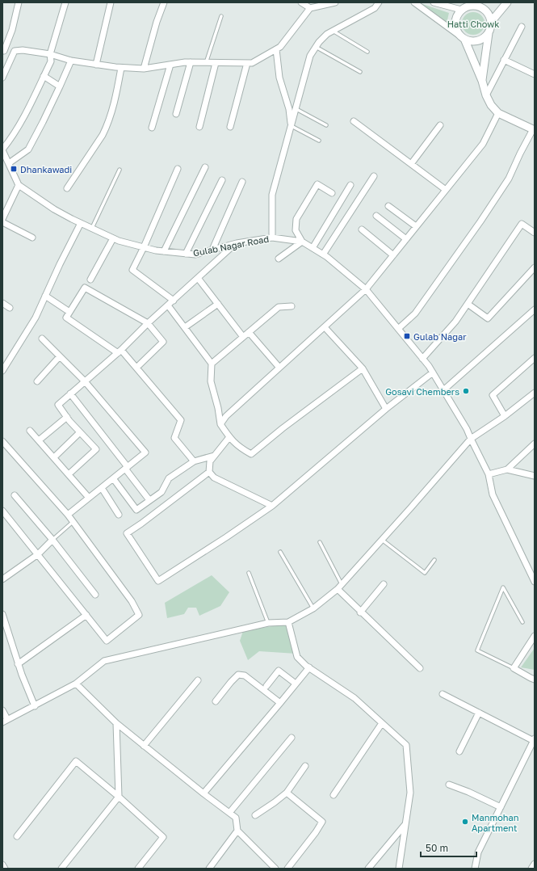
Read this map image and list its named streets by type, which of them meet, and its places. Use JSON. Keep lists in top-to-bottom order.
{
  "streets": {
    "street": ["Gulab Nagar Road"]
  },
  "parks": ["Hatti Chowk"],
  "places": {
    "transit": ["Dhankawadi", "Gulab Nagar"],
    "other": ["Gosavi Chembers", "Manmohan Apartment"]
  },
  "scale_bar": "50 m"
}
